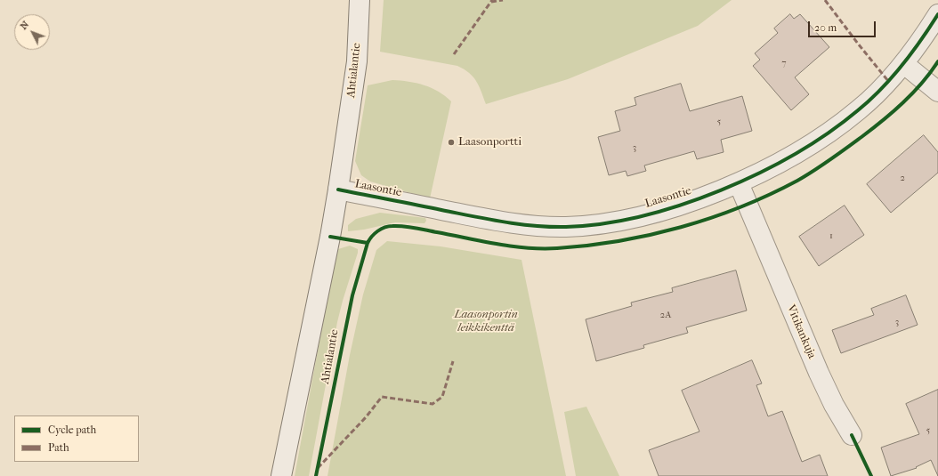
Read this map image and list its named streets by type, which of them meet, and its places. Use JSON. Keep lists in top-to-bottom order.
{
  "streets": {
    "street": ["Ahtialantie", "Laasontie", "Vitikankuja"]
  },
  "crossings": [
    ["Ahtialantie", "Laasontie"],
    ["Laasontie", "Vitikankuja"]
  ],
  "parks": ["Laasonportin leikkikenttä"],
  "places": ["Laasonportti"],
  "house_numbers": [
    "7",
    "5",
    "3",
    "2",
    "1",
    "2A",
    "3",
    "5"
  ],
  "legend": ["Cycle path", "Path"],
  "scale_bar": "20 m",
  "north": "top left"
}
